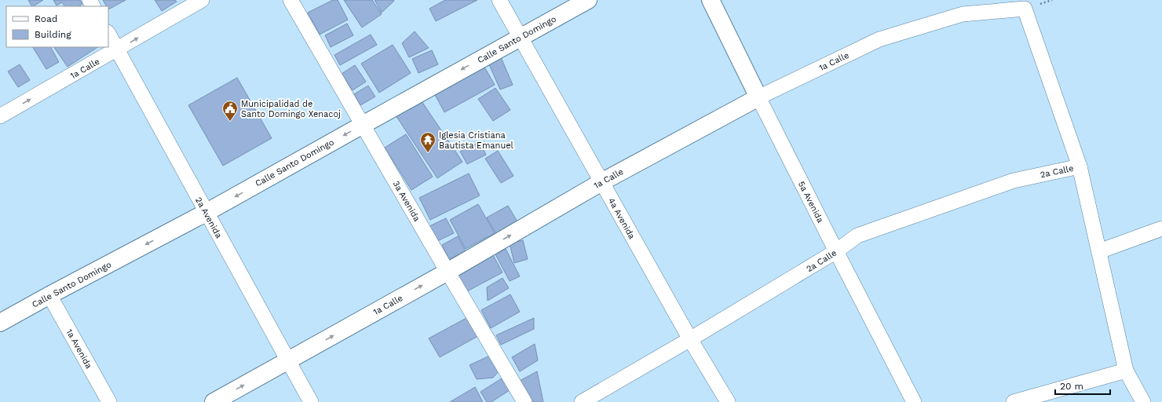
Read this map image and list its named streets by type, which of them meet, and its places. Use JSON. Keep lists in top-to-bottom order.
{
  "streets": {
    "main road": ["Calle Santo Domingo", "1a Calle", "5a Avenida"],
    "street": [
      "2a Calle",
      "3a Avenida",
      "2a Avenida",
      "4a Avenida",
      "1a Avenida"
    ]
  },
  "crossings": [
    ["Calle Santo Domingo", "3a Avenida"],
    ["Calle Santo Domingo", "2a Avenida"],
    ["Calle Santo Domingo", "4a Avenida"],
    ["Calle Santo Domingo", "1a Avenida"],
    ["1a Calle", "2a Calle"],
    ["1a Calle", "3a Avenida"],
    ["1a Calle", "5a Avenida"],
    ["1a Calle", "2a Avenida"],
    ["1a Calle", "4a Avenida"],
    ["2a Calle", "5a Avenida"],
    ["2a Calle", "4a Avenida"]
  ],
  "one_way": ["Calle Santo Domingo", "1a Calle"],
  "places": {
    "public building": ["Municipalidad de Santo Domingo Xenacoj"],
    "temple": ["Iglesia Cristiana Bautista Emanuel"]
  },
  "legend": ["Road", "Building"],
  "scale_bar": "20 m"
}
